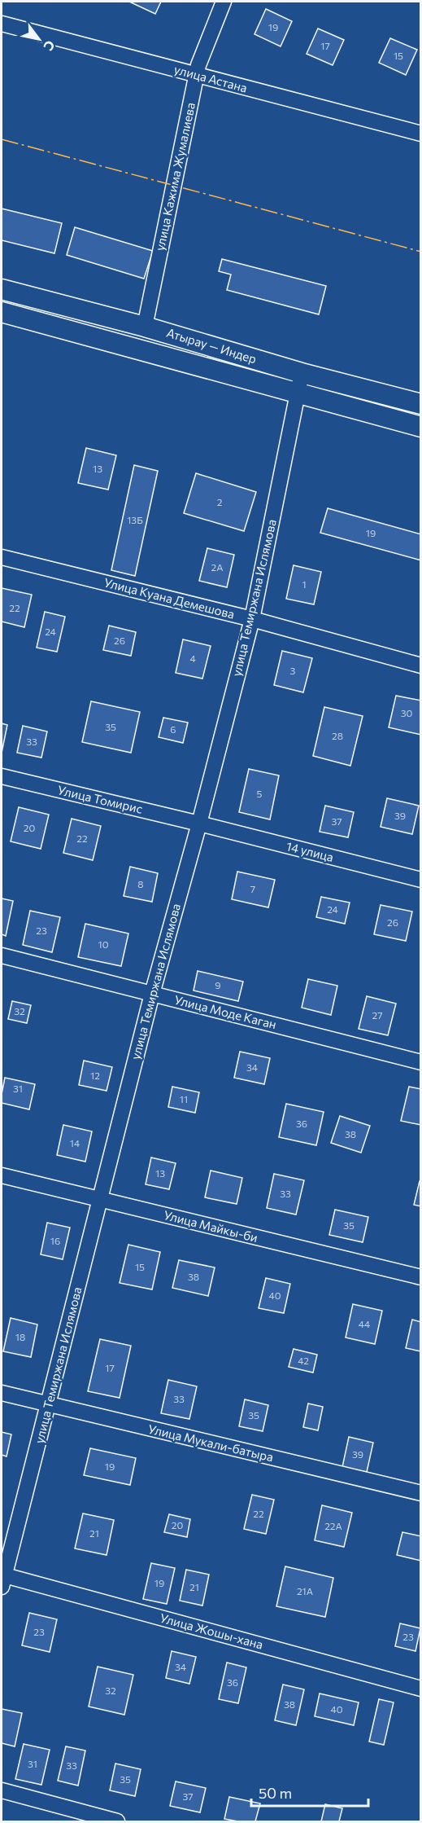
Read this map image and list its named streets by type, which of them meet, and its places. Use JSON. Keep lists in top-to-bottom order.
{
  "streets": {
    "main road": ["Атырау — Индер"],
    "street": [
      "улица Астана",
      "улица Кажима Жумалиева",
      "улица Темиржана Ислямова",
      "Улица Куана Демешова",
      "Улица Томирис",
      "14 улица",
      "Улица Моде Каган",
      "Улица Майкы-би",
      "Улица Мукали-батыра",
      "Улица Жошы-хана"
    ]
  },
  "crossings": [
    ["улица Астана", "улица Кажима Жумалиева"],
    ["улица Кажима Жумалиева", "Атырау — Индер"],
    ["Атырау — Индер", "улица Темиржана Ислямова"],
    ["улица Темиржана Ислямова", "Улица Куана Демешова"],
    ["улица Темиржана Ислямова", "Улица Томирис"],
    ["улица Темиржана Ислямова", "14 улица"],
    ["улица Темиржана Ислямова", "Улица Моде Каган"],
    ["улица Темиржана Ислямова", "Улица Майкы-би"],
    ["улица Темиржана Ислямова", "Улица Мукали-батыра"],
    ["улица Темиржана Ислямова", "Улица Жошы-хана"],
    ["Улица Томирис", "14 улица"]
  ],
  "house_numbers": [
    "19",
    "17",
    "15",
    "13",
    "2",
    "13Б",
    "19",
    "2А",
    "1",
    "22",
    "24",
    "26",
    "4",
    "3",
    "30",
    "35",
    "6",
    "28",
    "33",
    "5",
    "39",
    "37",
    "20",
    "22",
    "8",
    "7",
    "24",
    "26",
    "23",
    "10",
    "9",
    "32",
    "27",
    "34",
    "12",
    "31",
    "11",
    "36",
    "38",
    "14",
    "13",
    "33",
    "35",
    "16",
    "15",
    "38",
    "40",
    "44",
    "18",
    "42",
    "17",
    "33",
    "35",
    "39",
    "19",
    "22",
    "20",
    "22А",
    "21",
    "19",
    "21",
    "21А",
    "23",
    "23",
    "34",
    "36",
    "32",
    "38",
    "40",
    "31",
    "33",
    "35",
    "37"
  ],
  "scale_bar": "50 m",
  "north": "bottom right"
}
